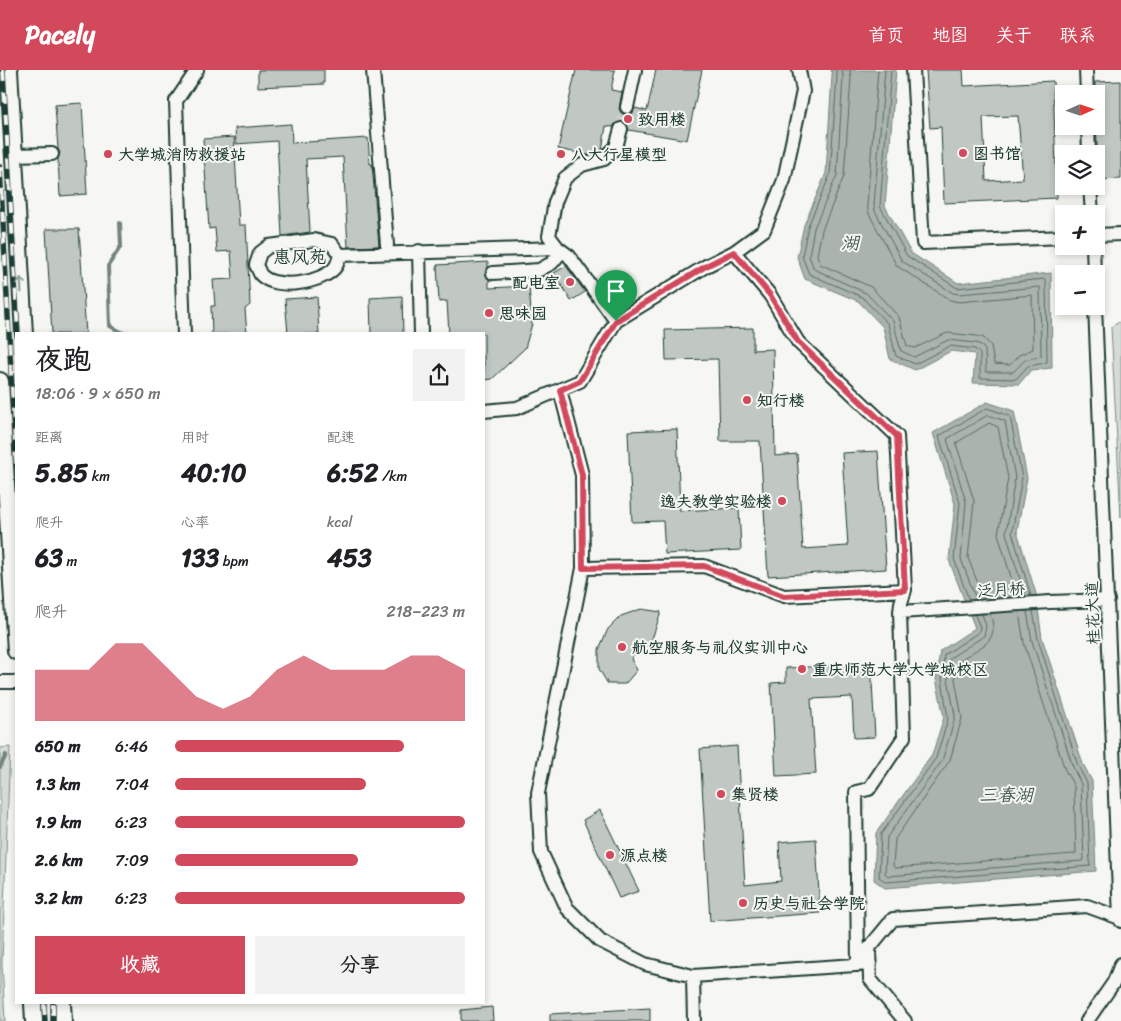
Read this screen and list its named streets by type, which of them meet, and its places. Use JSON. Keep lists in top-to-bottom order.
{
  "streets": {
    "street": ["泛月桥", "桂花大道"]
  },
  "crossings": [
    ["泛月桥", "桂花大道"]
  ],
  "districts": ["惠风苑"],
  "water": ["湖", "三春湖"],
  "places": [
    "致用楼",
    "图书馆",
    "大学城消防救援站",
    "八大行星模型",
    "配电室",
    "思味园",
    "知行楼",
    "逸夫教学实验楼",
    "航空服务与礼仪实训中心",
    "重庆师范大学大学城校区",
    "集贤楼",
    "源点楼",
    "历史与社会学院"
  ],
  "north": "right",
  "page": {
    "header": "Pacely",
    "nav": [
      "首页",
      "地图",
      "关于",
      "联系"
    ],
    "map_buttons": ["+", "−"],
    "heading": ["夜跑", "18:06 · 9 × 650 m"],
    "stats": [
      ["距离", "5.85 km"],
      ["用时", "40:10"],
      ["配速", "6:52 /km"],
      ["爬升", "63 m"],
      ["心率", "133 bpm"],
      ["kcal", "453"]
    ],
    "chart": ["爬升", "218–223 m"],
    "list": [
      {
        "name": "650 m",
        "note": "6:46"
      },
      {
        "name": "1.3 km",
        "note": "7:04"
      },
      {
        "name": "1.9 km",
        "note": "6:23"
      },
      {
        "name": "2.6 km",
        "note": "7:09"
      },
      {
        "name": "3.2 km",
        "note": "6:23"
      }
    ],
    "buttons": ["收藏", "分享"]
  }
}
